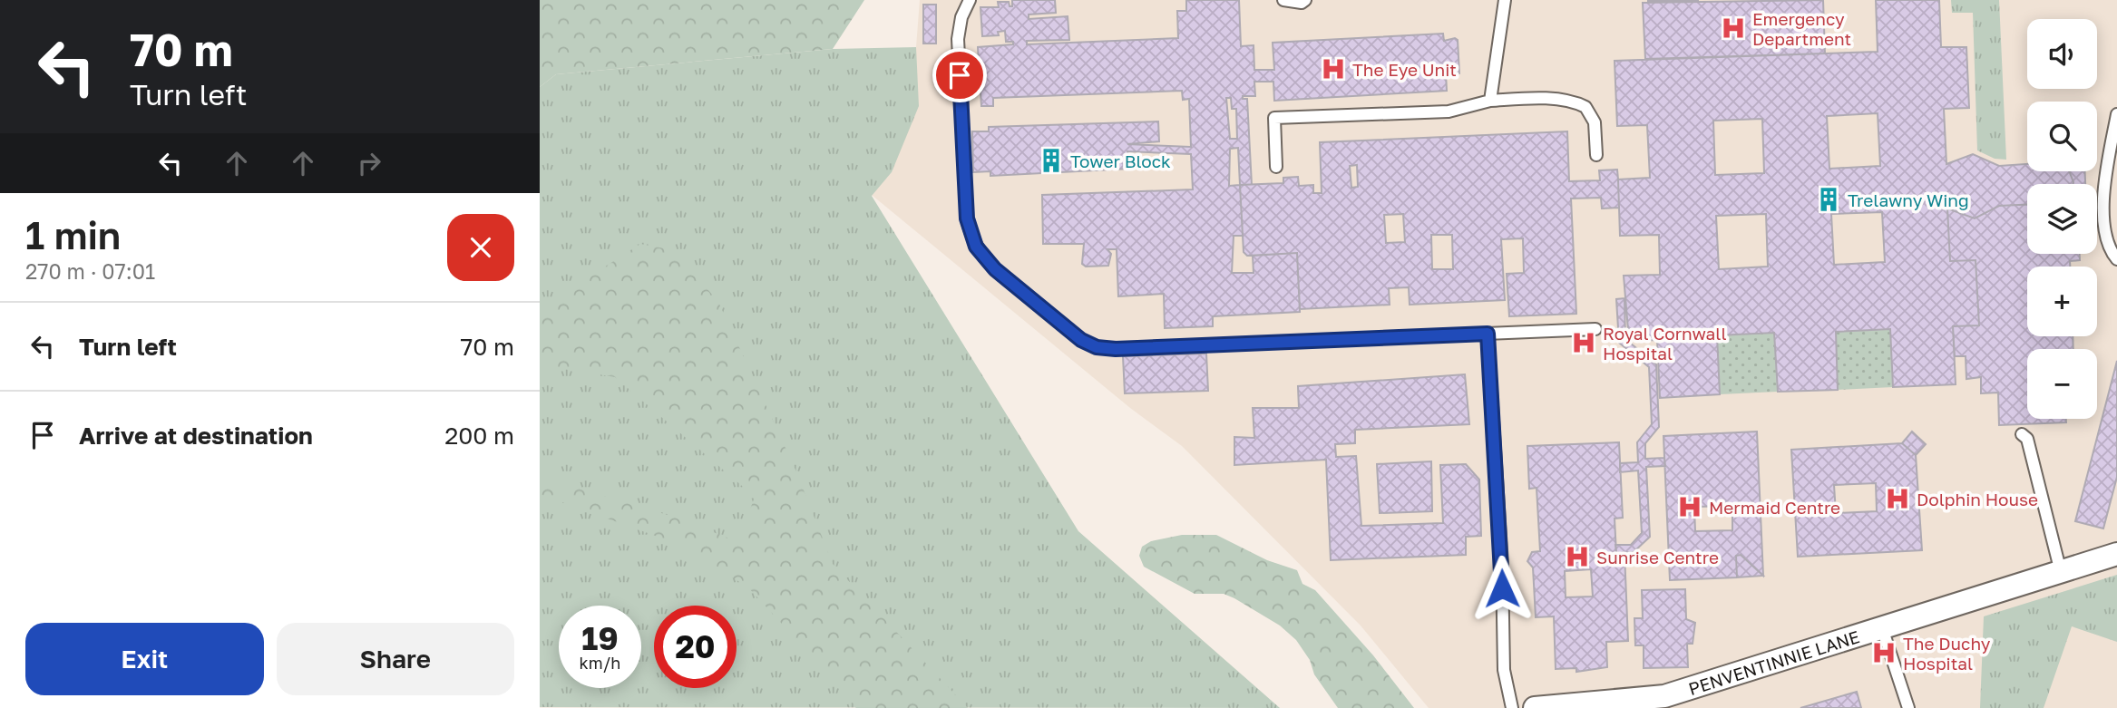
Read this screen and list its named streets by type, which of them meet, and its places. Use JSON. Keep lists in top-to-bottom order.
{
  "streets": {
    "street": ["PENVENTINNIE LANE"]
  },
  "places": {
    "hospital": [
      "Emergency Department",
      "The Eye Unit",
      "Royal Cornwall Hospital",
      "Dolphin House",
      "Mermaid Centre",
      "Sunrise Centre",
      "The Duchy Hospital"
    ],
    "building": ["Tower Block", "Trelawny Wing"]
  },
  "page": {
    "turn": ["70 m", "Turn left"],
    "map_buttons": ["+", "−"],
    "heading": ["1 min", "270 m · 07:01"],
    "list": [
      {
        "name": "Turn left",
        "value": "70 m"
      },
      {
        "name": "Arrive at destination",
        "value": "200 m"
      }
    ],
    "speed": "19 km/h",
    "limit": "20",
    "buttons": ["Exit", "Share"]
  }
}
